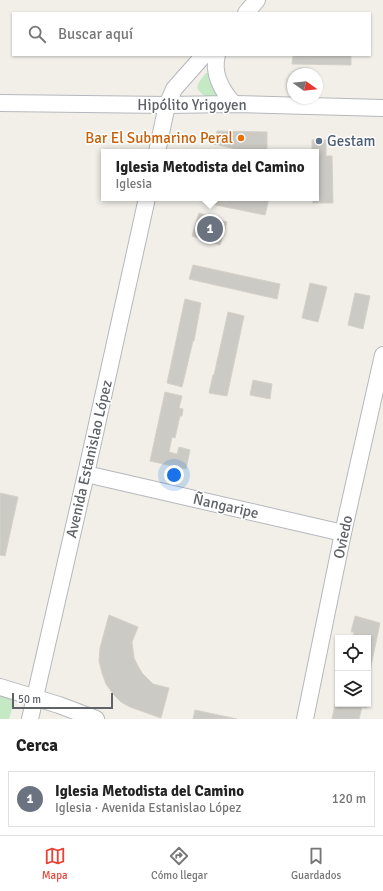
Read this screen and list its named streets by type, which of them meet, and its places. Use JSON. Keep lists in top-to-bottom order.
{
  "streets": {
    "street": [
      "Hipólito Yrigoyen",
      "Avenida Estanislao López",
      "Ñangaripe",
      "Oviedo"
    ]
  },
  "crossings": [
    ["Avenida Estanislao López", "Ñangaripe"],
    ["Ñangaripe", "Oviedo"]
  ],
  "places": ["Bar El Submarino Peral", "Gestam"],
  "scale_bar": "50 m",
  "north": "right",
  "page": {
    "search": "Buscar aquí",
    "popup": ["Iglesia Metodista del Camino", "Iglesia"],
    "pins": "1",
    "scale": "50 m",
    "heading": "Cerca",
    "list": [
      {
        "mark": "1",
        "name": "Iglesia Metodista del Camino",
        "note": "Iglesia · Avenida Estanislao López",
        "value": "120 m"
      }
    ],
    "nav": ["Mapa", "Cómo llegar", "Guardados"]
  }
}
